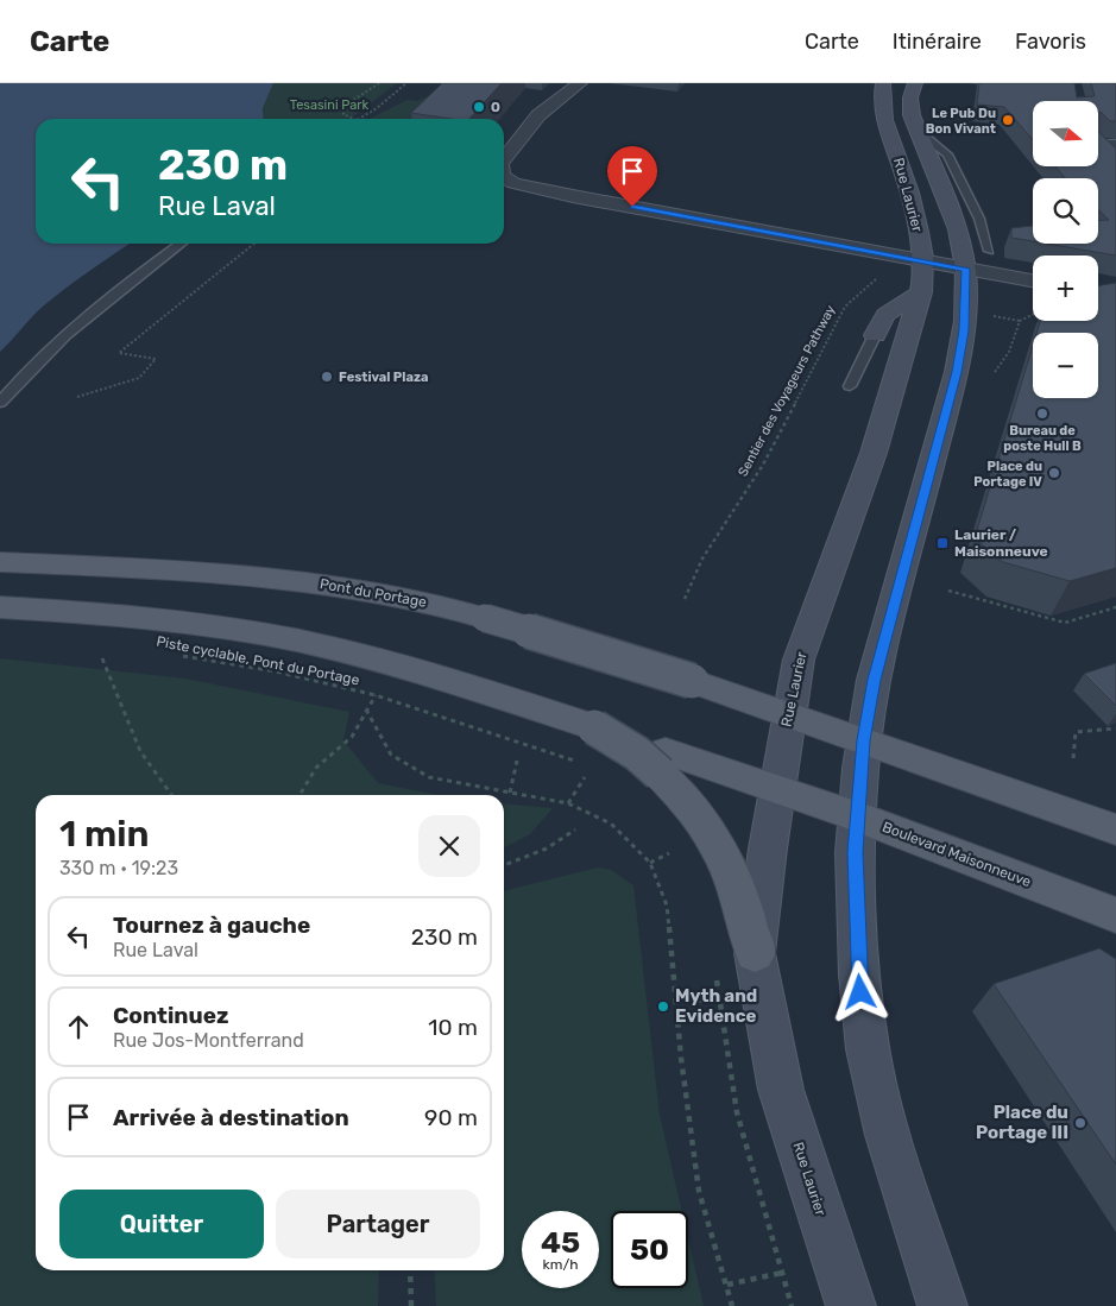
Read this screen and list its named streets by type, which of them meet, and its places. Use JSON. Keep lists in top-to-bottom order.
{
  "streets": {
    "main road": ["Rue Laurier", "Pont du Portage", "Boulevard Maisonneuve"],
    "path": ["Sentier des Voyageurs Pathway", "Piste cyclable, Pont du Portage"]
  },
  "crossings": [
    ["Rue Laurier", "Pont du Portage"],
    ["Rue Laurier", "Boulevard Maisonneuve"]
  ],
  "parks": ["Tesasini Park"],
  "places": {
    "other": [
      "O",
      "Le Pub Du Bon Vivant",
      "Festival Plaza",
      "Bureau de poste Hull B",
      "Place du Portage IV",
      "Myth and Evidence",
      "Place du Portage III"
    ],
    "transit": ["Laurier / Maisonneuve"]
  },
  "north": "right",
  "page": {
    "header": "Carte",
    "nav": ["Carte", "Itinéraire", "Favoris"],
    "map_buttons": ["+", "−"],
    "turn": ["230 m", "Rue Laval"],
    "heading": ["1 min", "330 m · 19:23"],
    "list": [
      {
        "name": "Tournez à gauche",
        "note": "Rue Laval",
        "value": "230 m"
      },
      {
        "name": "Continuez",
        "note": "Rue Jos-Montferrand",
        "value": "10 m"
      },
      {
        "name": "Arrivée à destination",
        "value": "90 m"
      }
    ],
    "buttons": ["Quitter", "Partager"],
    "speed": "45 km/h",
    "limit": "50"
  }
}
